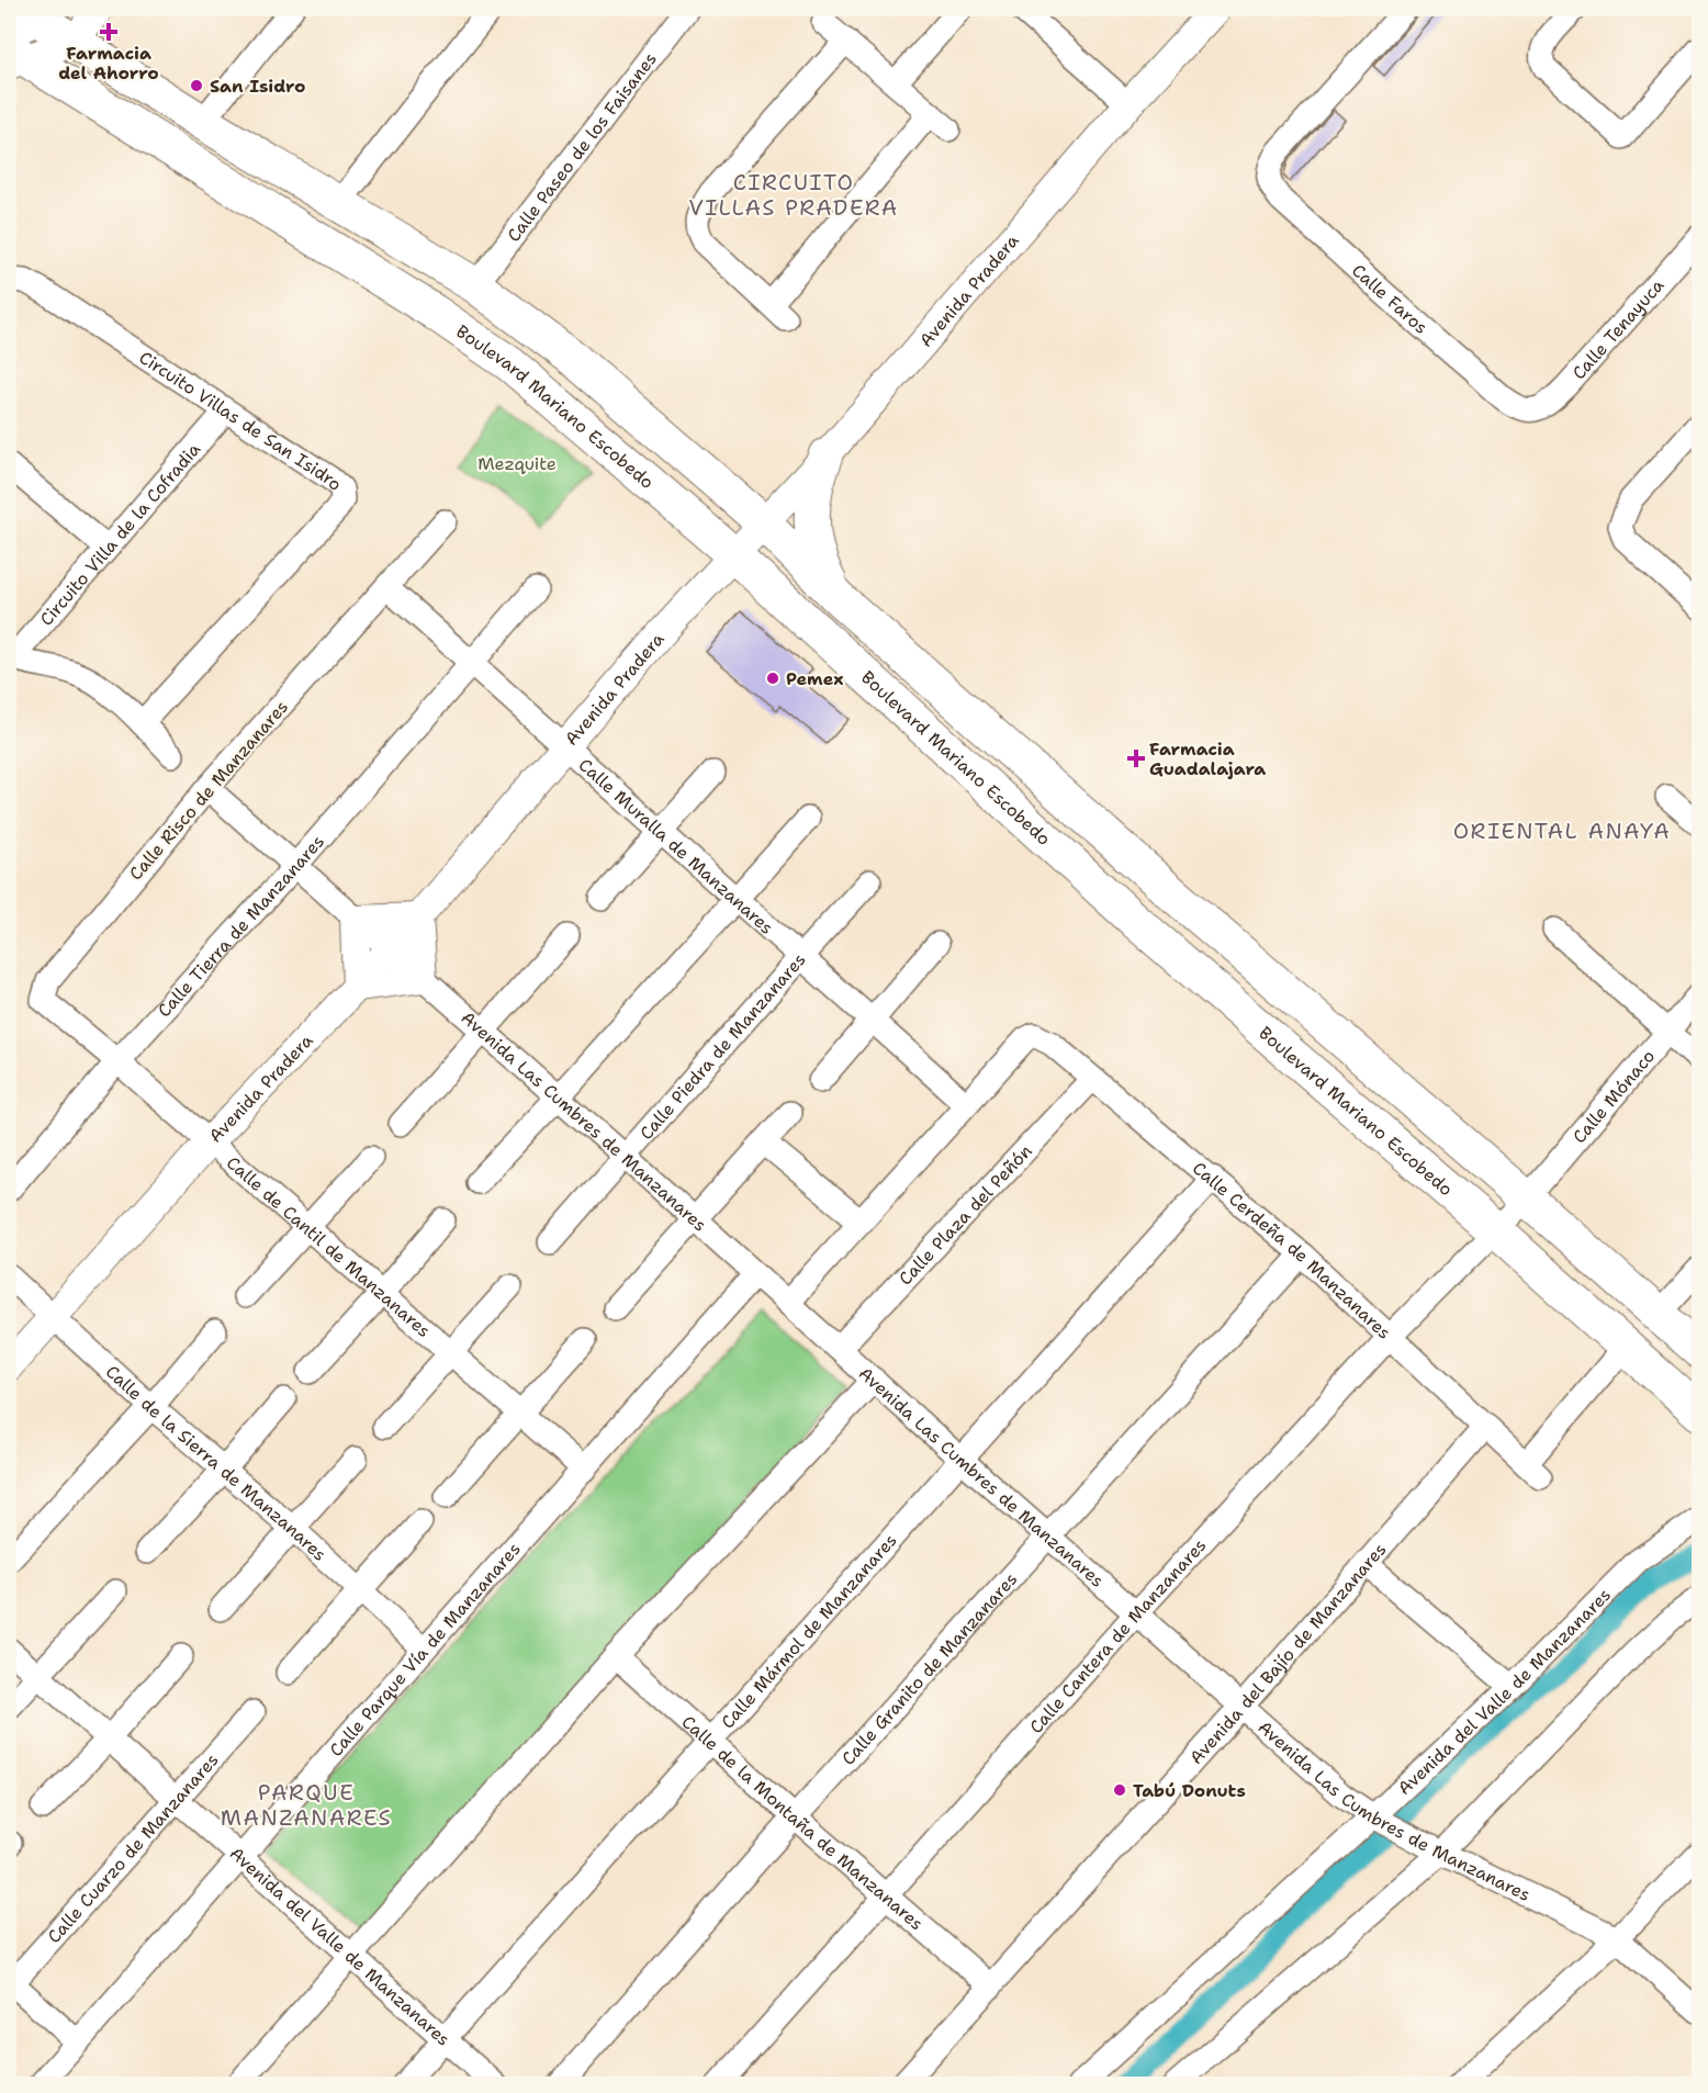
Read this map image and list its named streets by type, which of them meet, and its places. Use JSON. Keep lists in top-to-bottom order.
{
  "streets": {
    "main road": ["Boulevard Mariano Escobedo"],
    "street": [
      "Calle Paseo de los Faisanes",
      "Avenida Pradera",
      "Calle Faros",
      "Calle Tenayuca",
      "Circuito Villas de San Isidro",
      "Circuito Villa de la Cofradia",
      "Calle Risco de Manzanares",
      "Calle Muralla de Manzanares",
      "Calle Tierra de Manzanares",
      "Calle Piedra de Manzanares",
      "Calle Mónaco",
      "Avenida Las Cumbres de Manzanares",
      "Calle Plaza del Peñón",
      "Calle de Cantil de Manzanares",
      "Calle Cerdeña de Manzanares",
      "Calle de la Sierra de Manzanares",
      "Calle Mármol de Manzanares",
      "Calle Cantera de Manzanares",
      "Calle Parque Vía de Manzanares",
      "Avenida del Bajío de Manzanares",
      "Calle Granito de Manzanares",
      "Avenida del Valle de Manzanares",
      "Calle de la Montaña de Manzanares",
      "Calle Cuarzo de Manzanares"
    ]
  },
  "crossings": [
    ["Avenida Pradera", "Boulevard Mariano Escobedo"],
    ["Avenida Pradera", "Calle Muralla de Manzanares"],
    ["Avenida Pradera", "Avenida Las Cumbres de Manzanares"],
    ["Avenida Pradera", "Calle de Cantil de Manzanares"],
    ["Avenida Pradera", "Calle de la Sierra de Manzanares"],
    ["Calle Faros", "Calle Tenayuca"],
    ["Boulevard Mariano Escobedo", "Calle Cerdeña de Manzanares"],
    ["Boulevard Mariano Escobedo", "Calle Cantera de Manzanares"],
    ["Circuito Villas de San Isidro", "Circuito Villa de la Cofradia"],
    ["Calle Risco de Manzanares", "Calle Muralla de Manzanares"],
    ["Calle Risco de Manzanares", "Avenida Las Cumbres de Manzanares"],
    ["Calle Risco de Manzanares", "Calle de Cantil de Manzanares"],
    ["Calle Muralla de Manzanares", "Calle Tierra de Manzanares"],
    ["Calle Muralla de Manzanares", "Calle Piedra de Manzanares"],
    ["Calle Muralla de Manzanares", "Calle Cerdeña de Manzanares"],
    ["Calle Tierra de Manzanares", "Avenida Las Cumbres de Manzanares"],
    ["Calle Tierra de Manzanares", "Calle de Cantil de Manzanares"],
    ["Calle Piedra de Manzanares", "Avenida Las Cumbres de Manzanares"],
    ["Calle Mónaco", "Calle Cantera de Manzanares"],
    ["Avenida Las Cumbres de Manzanares", "Calle Plaza del Peñón"],
    ["Avenida Las Cumbres de Manzanares", "Calle Mármol de Manzanares"],
    ["Avenida Las Cumbres de Manzanares", "Calle Cantera de Manzanares"],
    ["Avenida Las Cumbres de Manzanares", "Calle Parque Vía de Manzanares"],
    ["Avenida Las Cumbres de Manzanares", "Avenida del Bajío de Manzanares"],
    ["Avenida Las Cumbres de Manzanares", "Calle Granito de Manzanares"],
    ["Avenida Las Cumbres de Manzanares", "Avenida del Valle de Manzanares"],
    ["Calle Plaza del Peñón", "Calle Cerdeña de Manzanares"],
    ["Calle de Cantil de Manzanares", "Calle Parque Vía de Manzanares"],
    ["Calle Cerdeña de Manzanares", "Calle Mármol de Manzanares"],
    ["Calle Cerdeña de Manzanares", "Calle Cantera de Manzanares"],
    ["Calle Cerdeña de Manzanares", "Avenida del Bajío de Manzanares"],
    ["Calle Cerdeña de Manzanares", "Calle Granito de Manzanares"],
    ["Calle de la Sierra de Manzanares", "Calle Parque Vía de Manzanares"],
    ["Calle Mármol de Manzanares", "Avenida del Valle de Manzanares"],
    ["Calle Mármol de Manzanares", "Calle de la Montaña de Manzanares"],
    ["Calle Cantera de Manzanares", "Calle de la Montaña de Manzanares"],
    ["Calle Parque Vía de Manzanares", "Avenida del Valle de Manzanares"],
    ["Avenida del Bajío de Manzanares", "Calle de la Montaña de Manzanares"],
    ["Calle Granito de Manzanares", "Calle de la Montaña de Manzanares"],
    ["Avenida del Valle de Manzanares", "Calle Cuarzo de Manzanares"]
  ],
  "districts": ["CIRCUITO VILLAS PRADERA", "ORIENTAL ANAYA", "PARQUE MANZANARES"],
  "parks": ["Mezquite"],
  "places": {
    "health": ["Farmacia del Ahorro", "Farmacia Guadalajara"],
    "other": ["San Isidro", "Pemex", "Tabú Donuts"]
  }
}
